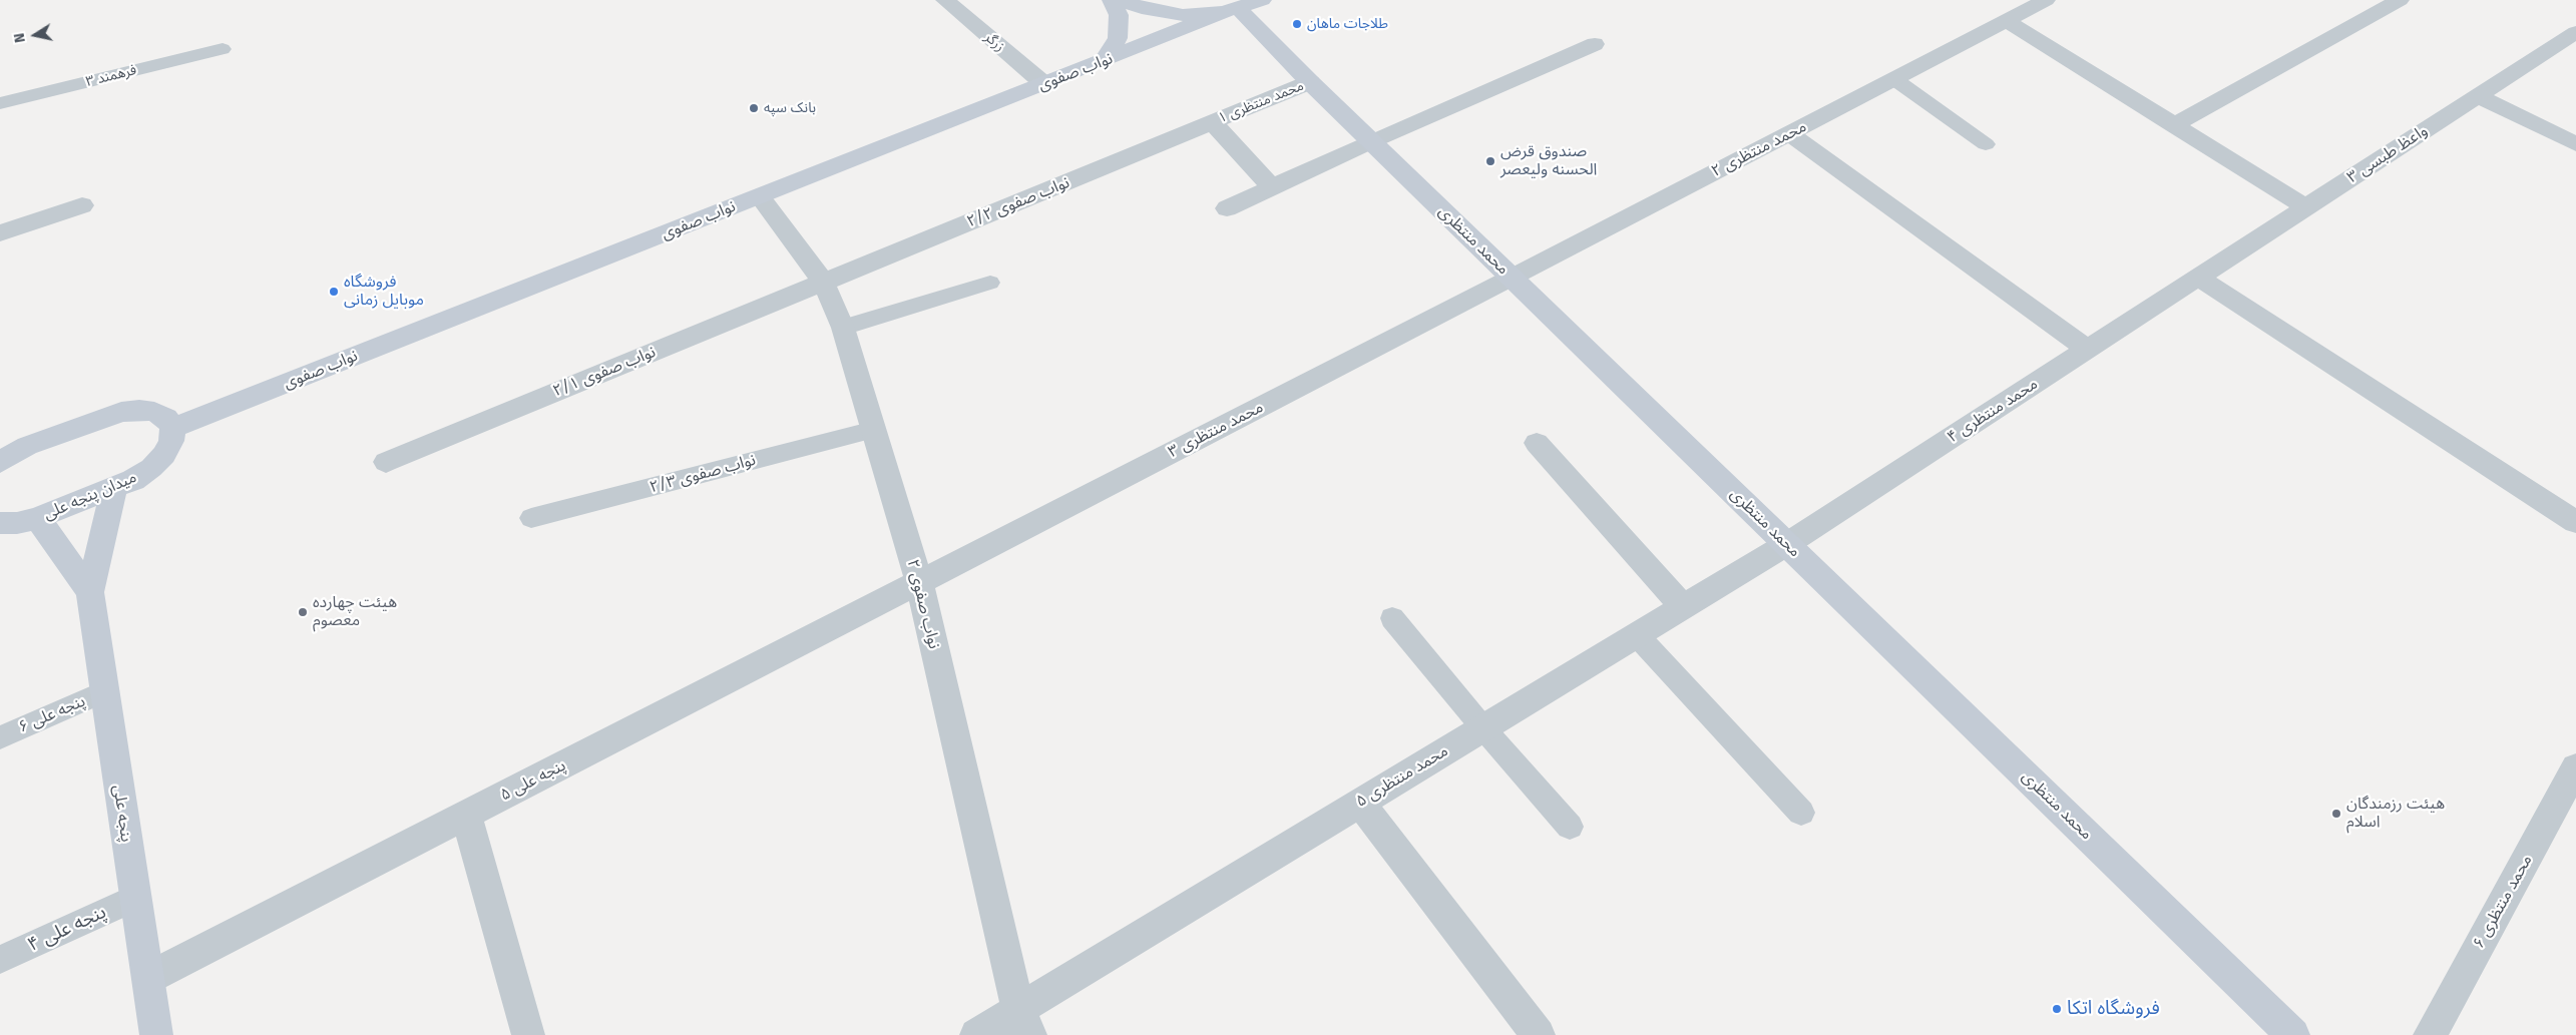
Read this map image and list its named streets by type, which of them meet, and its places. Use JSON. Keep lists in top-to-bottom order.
{
  "streets": {
    "main road": [
      "نواب صفوی",
      "محمد منتظری",
      "میدان پنجه علی",
      "پنجه علی"
    ],
    "street": [
      "زرگر",
      "محمد منتظری ۱",
      "محمد منتظری ۲",
      "واعظ طبسی ۳",
      "نواب صفوی ۲/۲",
      "نواب صفوی ۲/۱",
      "محمد منتظری ۴",
      "محمد منتظری ۳",
      "نواب صفوی ۲",
      "محمد منتظری ۵",
      "پنجه علی ۵",
      "محمد منتظری ۶"
    ],
    "lane": [
      "فرهمند ۳",
      "نواب صفوی ۲/۳",
      "پنجه علی ۶",
      "پنجه علی ۴"
    ]
  },
  "crossings": [
    ["زرگر", "نواب صفوی"],
    ["نواب صفوی", "محمد منتظری"],
    ["نواب صفوی", "میدان پنجه علی"],
    ["نواب صفوی", "نواب صفوی ۲"],
    ["محمد منتظری ۱", "نواب صفوی ۲/۲"],
    ["محمد منتظری ۱", "محمد منتظری"],
    ["محمد منتظری ۲", "محمد منتظری"],
    ["محمد منتظری ۲", "محمد منتظری ۳"],
    ["واعظ طبسی ۳", "محمد منتظری ۴"],
    ["نواب صفوی ۲/۲", "نواب صفوی ۲/۱"],
    ["نواب صفوی ۲/۲", "نواب صفوی ۲"],
    ["محمد منتظری", "محمد منتظری ۴"],
    ["محمد منتظری", "محمد منتظری ۳"],
    ["محمد منتظری", "محمد منتظری ۵"],
    ["نواب صفوی ۲/۱", "نواب صفوی ۲"],
    ["محمد منتظری ۴", "محمد منتظری ۵"],
    ["محمد منتظری ۳", "نواب صفوی ۲"],
    ["محمد منتظری ۳", "پنجه علی ۵"],
    ["نواب صفوی ۲/۳", "نواب صفوی ۲"],
    ["نواب صفوی ۲", "محمد منتظری ۵"],
    ["نواب صفوی ۲", "پنجه علی ۵"],
    ["پنجه علی ۶", "پنجه علی"],
    ["پنجه علی ۵", "پنجه علی"],
    ["پنجه علی", "پنجه علی ۴"]
  ],
  "places": [
    "طلاجات ماهان",
    "بانک سپه",
    "صندوق قرض الحسنه ولیعصر",
    "فروشگاه موبایل زمانی",
    "هیئت چهارده معصوم",
    "هیئت رزمندگان اسلام",
    "فروشگاه اتکا"
  ],
  "north": "left"
}
